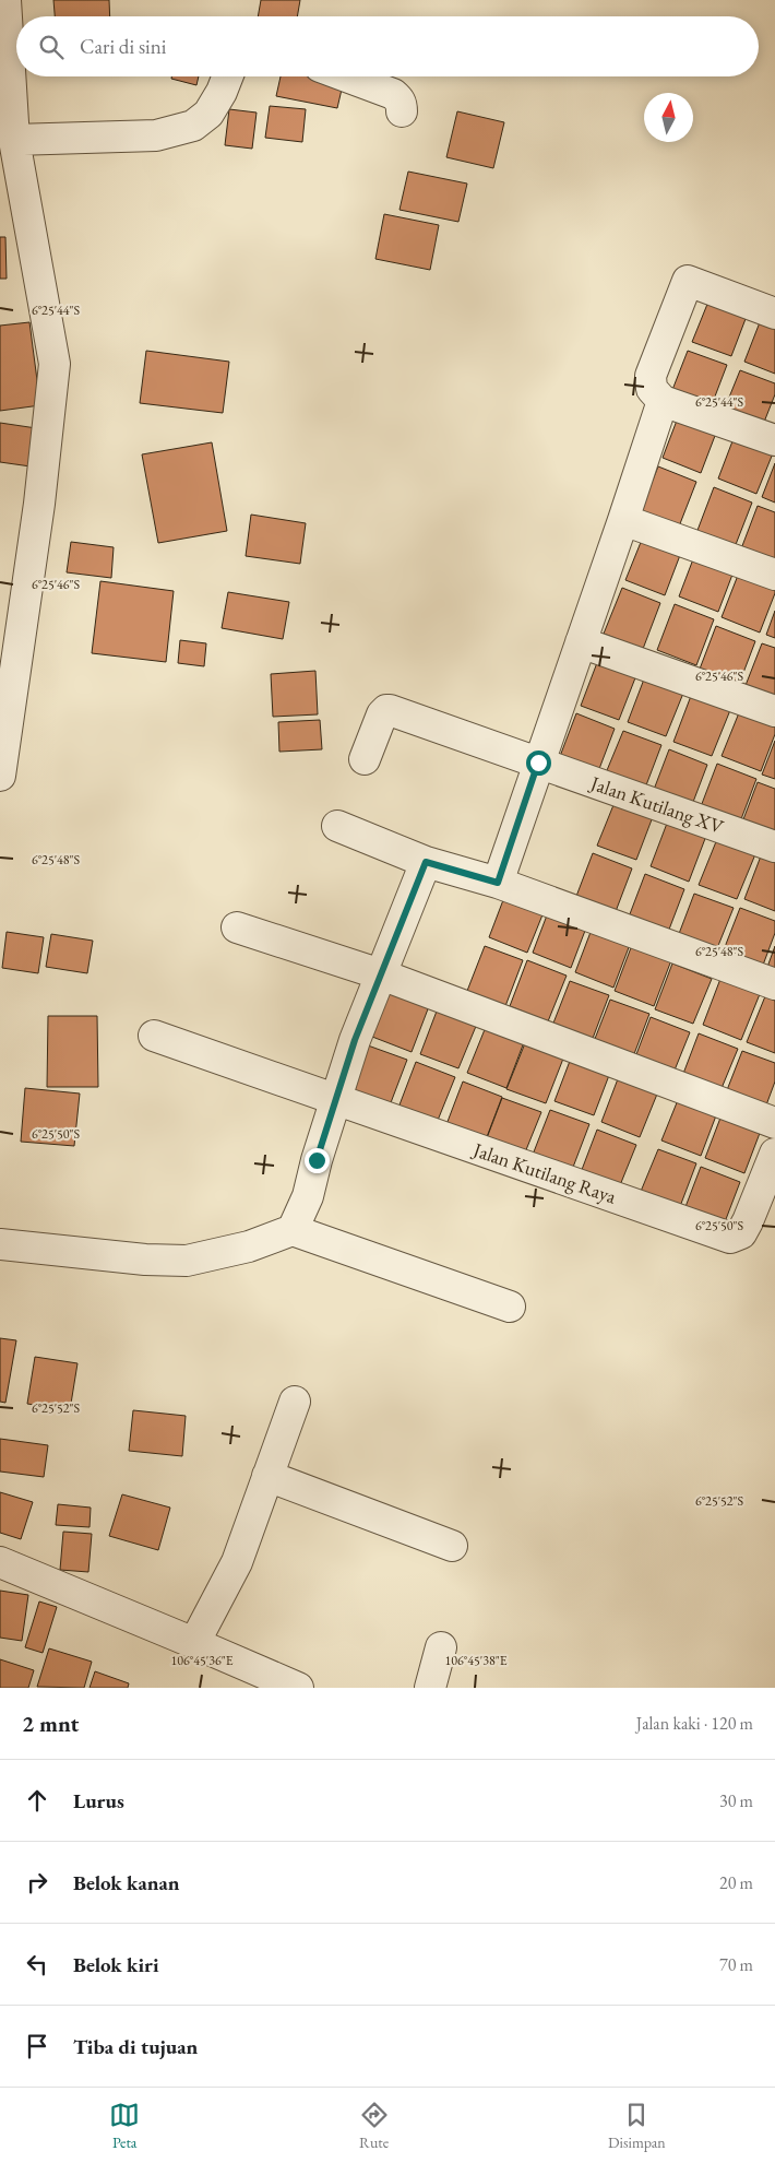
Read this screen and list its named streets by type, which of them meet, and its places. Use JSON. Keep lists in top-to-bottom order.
{
  "streets": {
    "street": ["Jalan Kutilang XV", "Jalan Kutilang Raya"]
  },
  "north": "top",
  "page": {
    "search": "Cari di sini",
    "heading": ["2 mnt", "Jalan kaki · 120 m"],
    "list": [
      ["Lurus", "30 m"],
      ["Belok kanan", "20 m"],
      ["Belok kiri", "70 m"],
      "Tiba di tujuan"
    ],
    "nav": ["Peta", "Rute", "Disimpan"]
  },
  "coordinates": [
    "6°25'44\"S",
    "6°25'46\"S",
    "6°25'48\"S",
    "6°25'50\"S",
    "6°25'52\"S",
    "106°45'36\"E",
    "106°45'38\"E"
  ]
}
